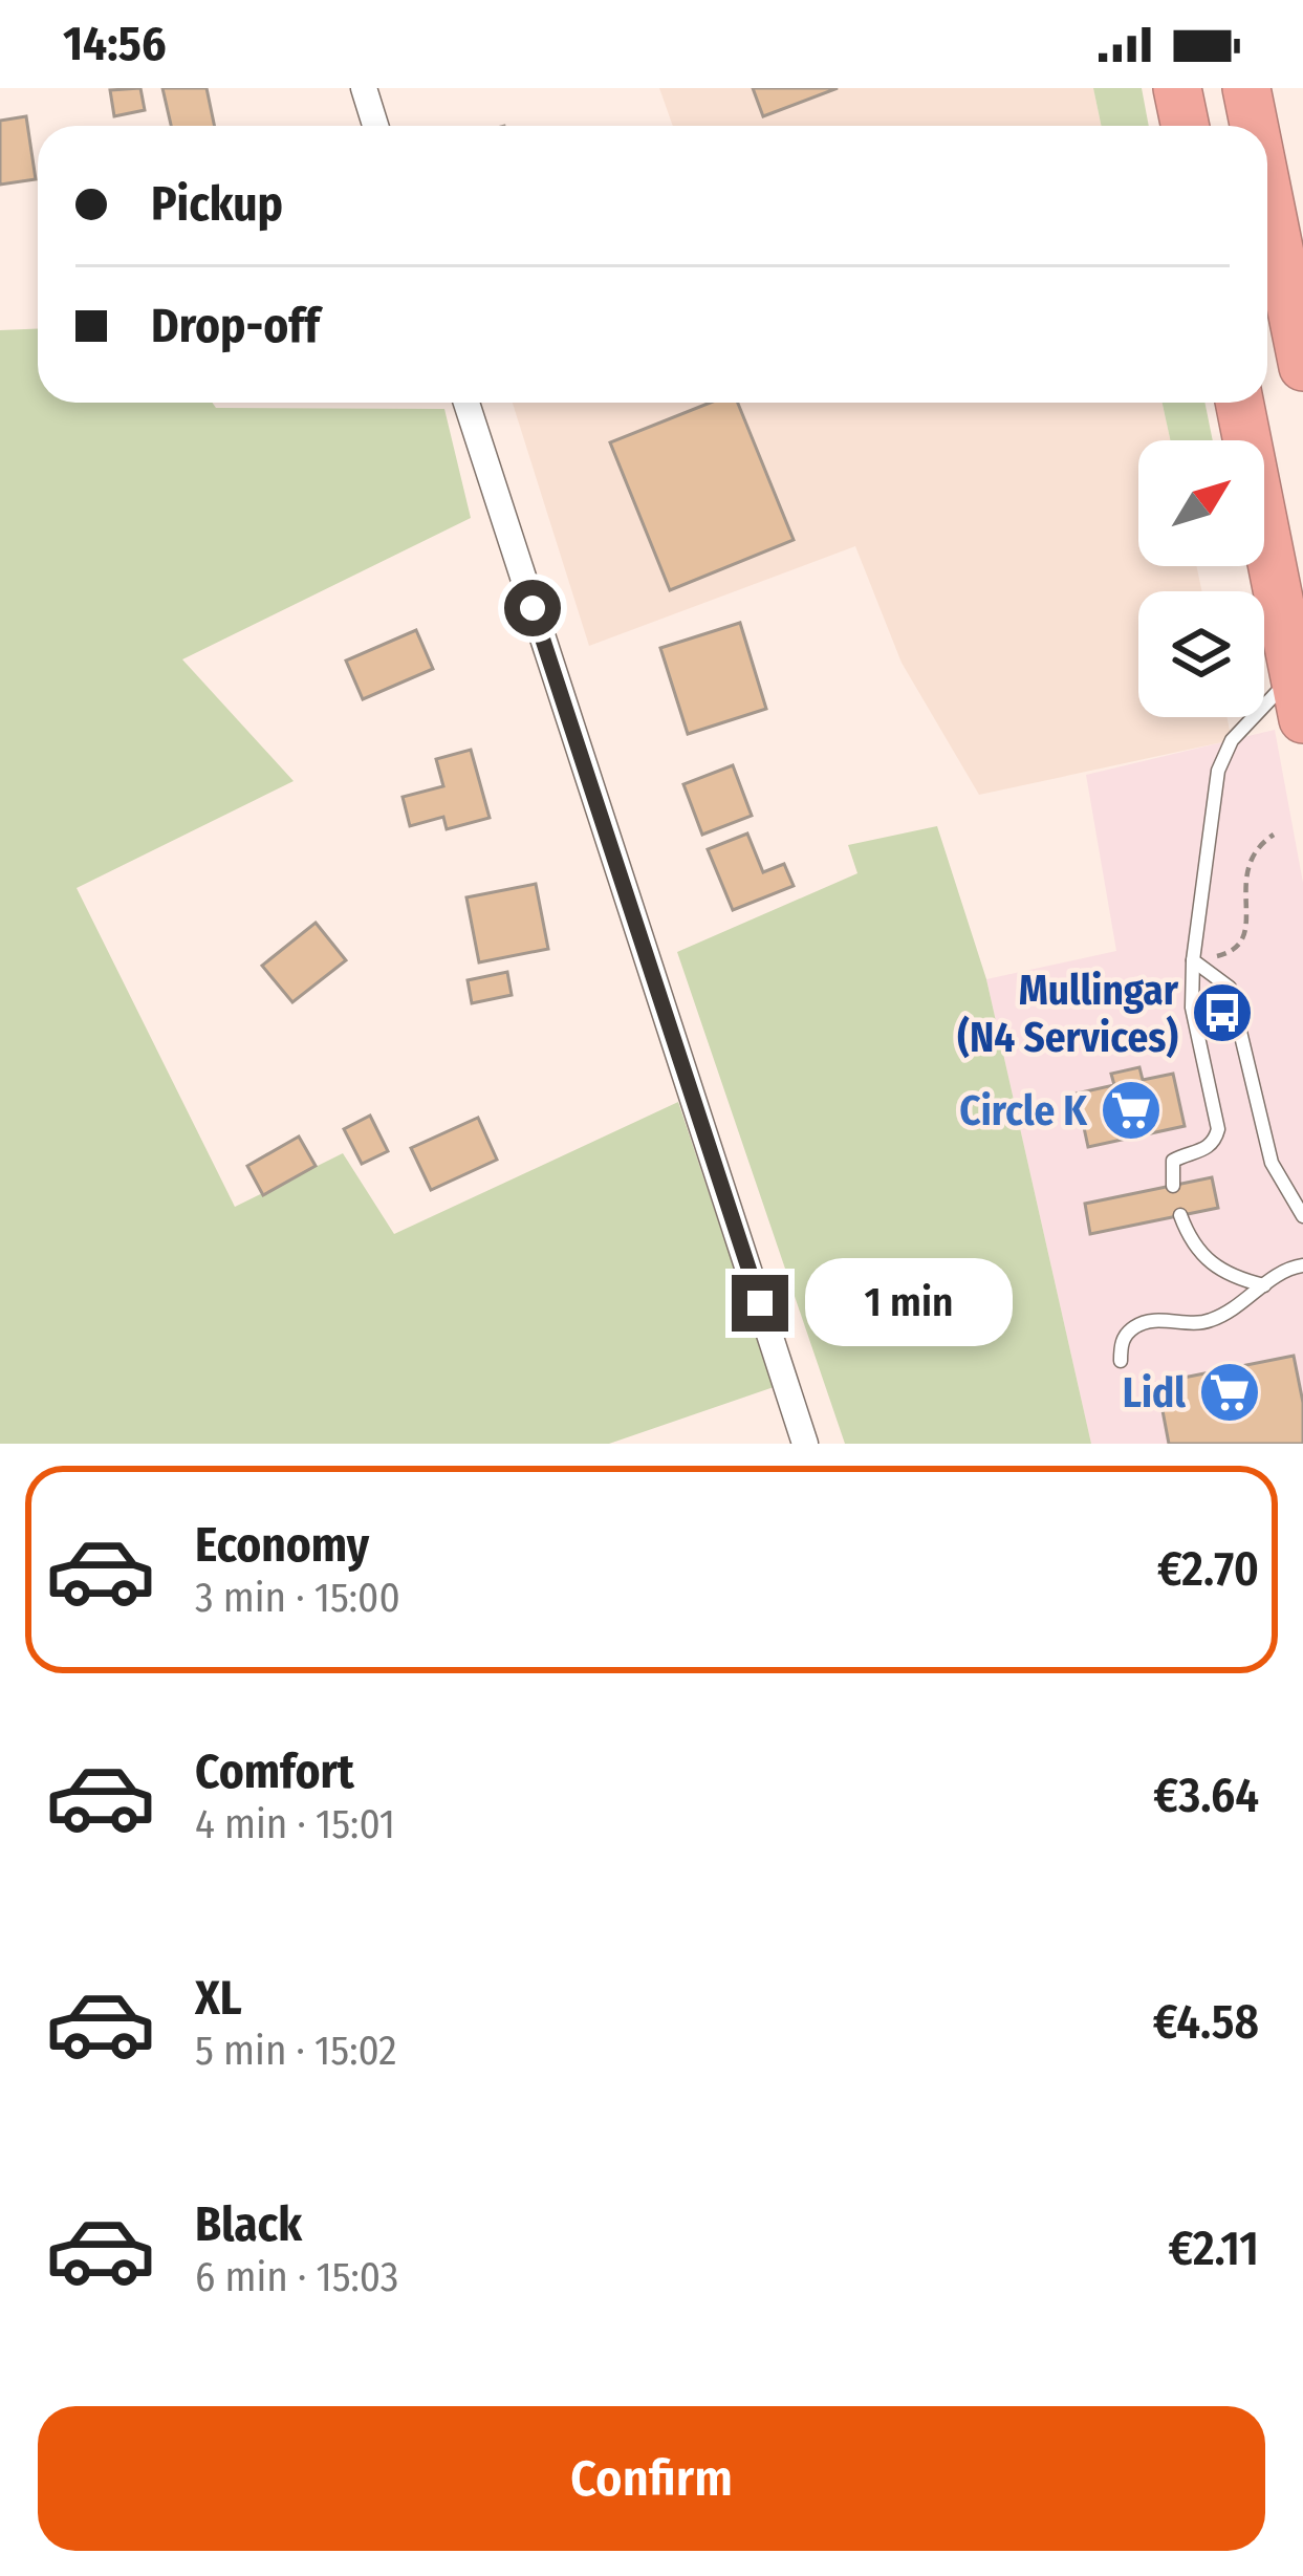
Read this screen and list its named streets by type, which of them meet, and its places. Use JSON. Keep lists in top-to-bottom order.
{
  "places": {
    "bus stop": ["Mullingar (N4 Services)"],
    "supermarket": ["Circle K", "Lidl"]
  },
  "north": "top right",
  "page": {
    "status": "14:56",
    "banner": ["Pickup", "Drop-off"],
    "bubble": "1 min",
    "list": [
      {
        "name": "Economy",
        "note": "3 min · 15:00",
        "value": "€2.70"
      },
      {
        "name": "Comfort",
        "note": "4 min · 15:01",
        "value": "€3.64"
      },
      {
        "name": "XL",
        "note": "5 min · 15:02",
        "value": "€4.58"
      },
      {
        "name": "Black",
        "note": "6 min · 15:03",
        "value": "€2.11"
      }
    ],
    "buttons": "Confirm"
  }
}
